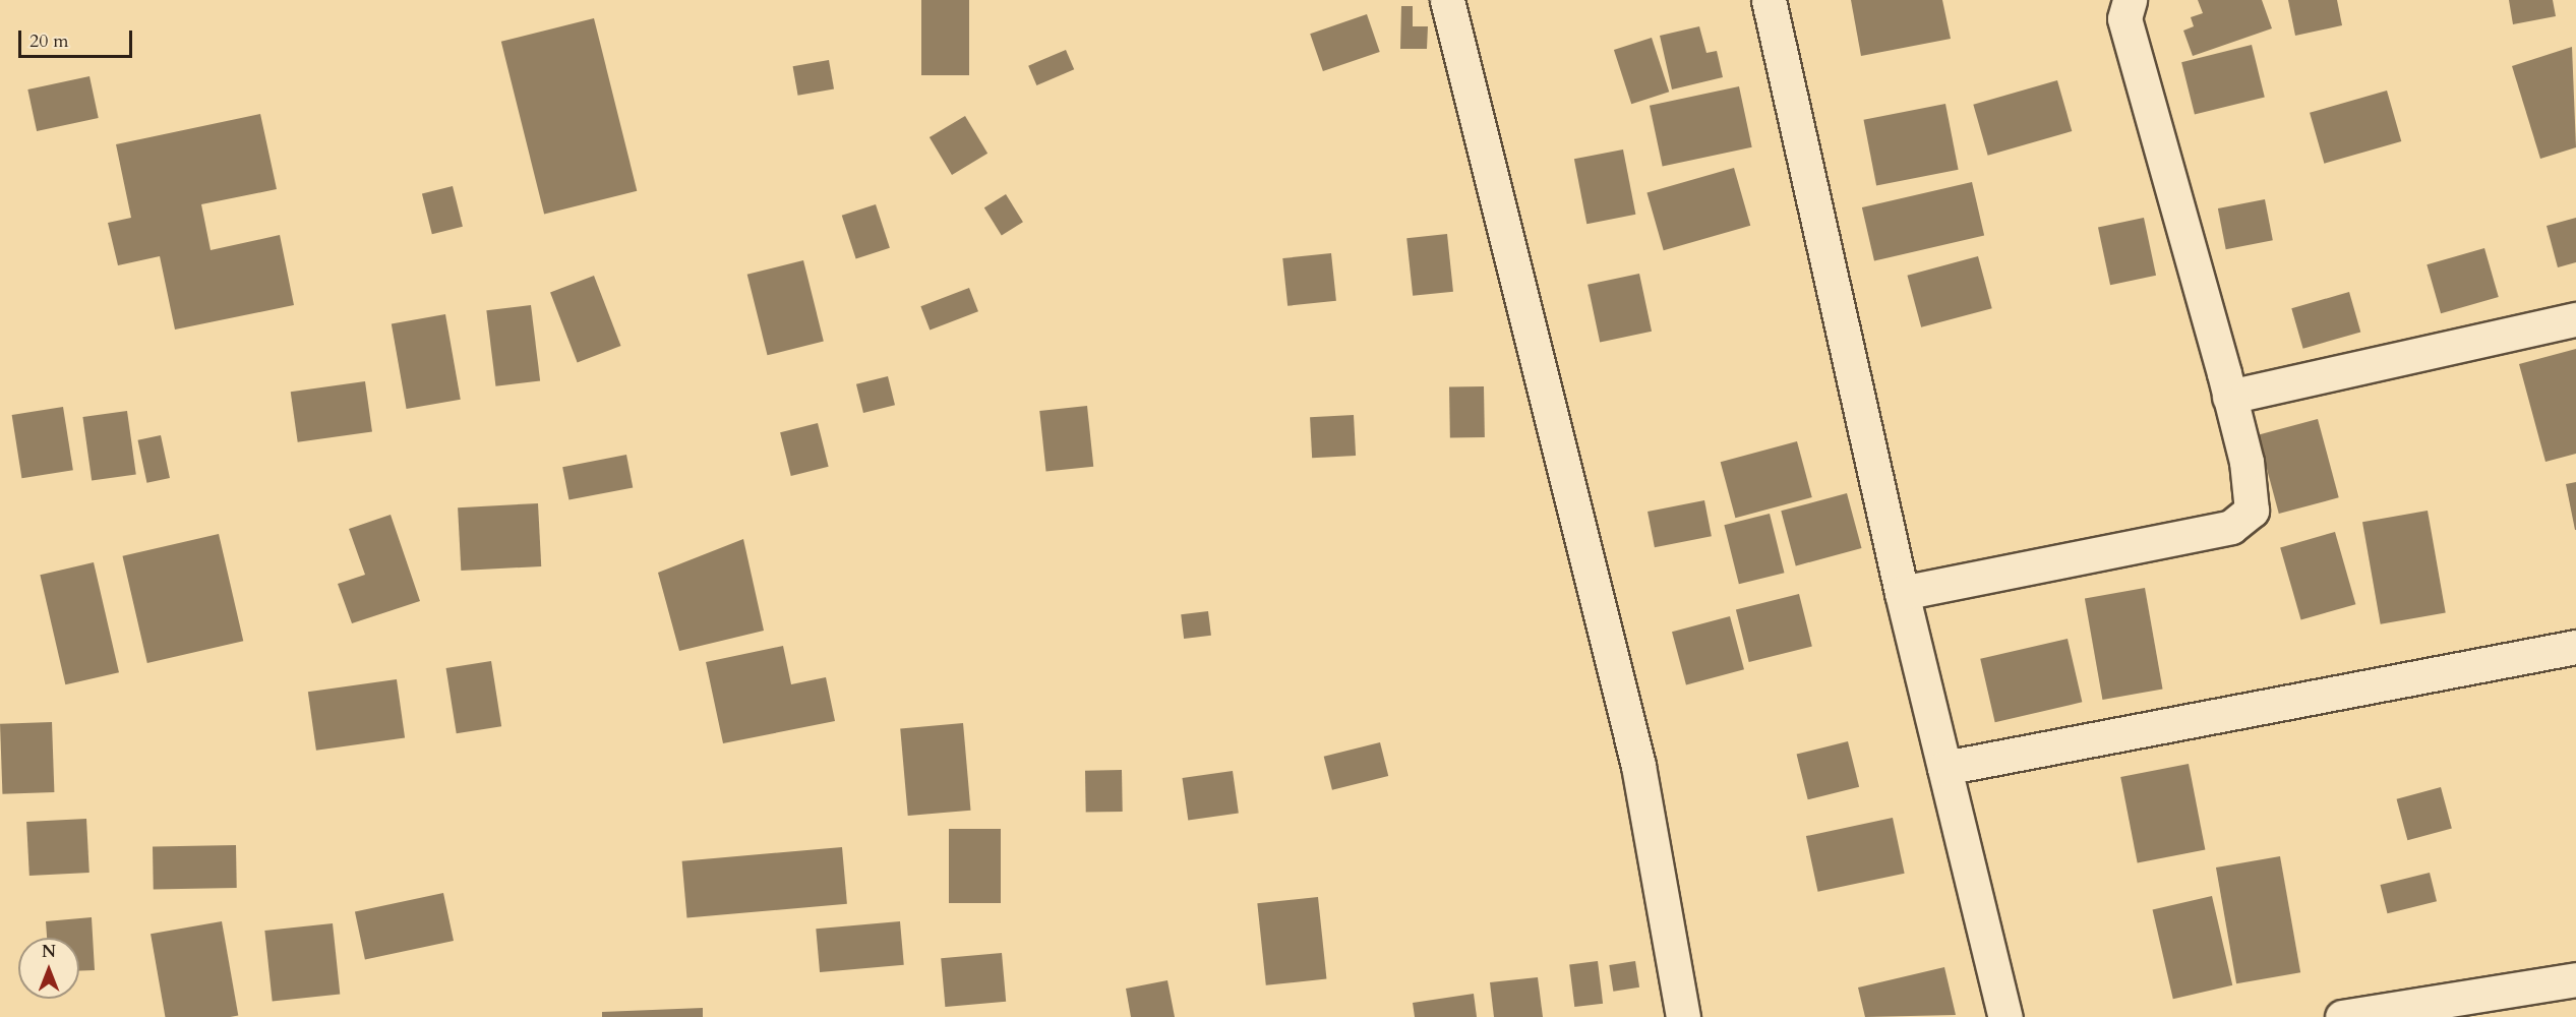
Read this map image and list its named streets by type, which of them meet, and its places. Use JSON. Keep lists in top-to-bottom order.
{
  "scale_bar": "20 m",
  "north": "top"
}
